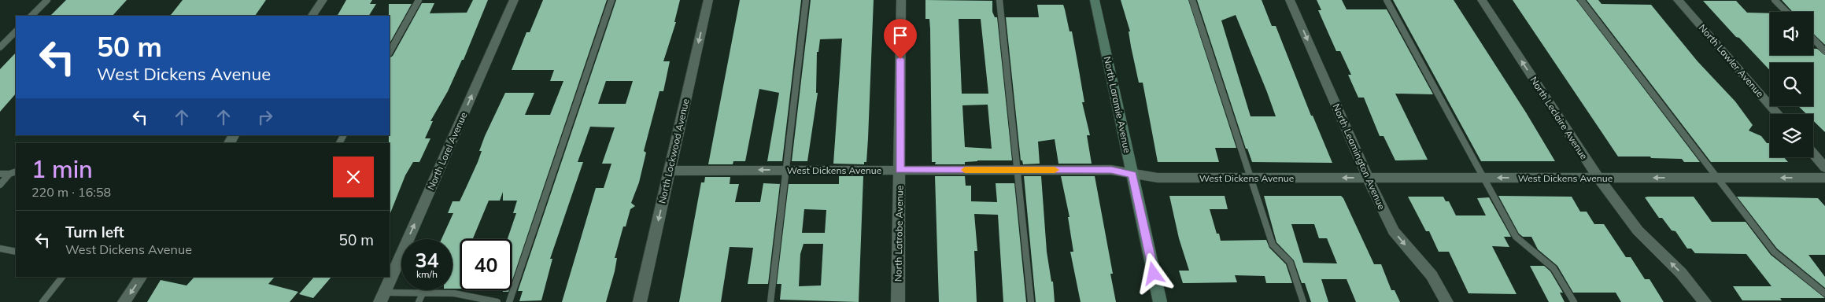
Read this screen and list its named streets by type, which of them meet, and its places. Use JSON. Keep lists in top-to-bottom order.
{
  "streets": {
    "street": [
      "North Lawler Avenue",
      "North Laramie Avenue",
      "North Leclaire Avenue",
      "North Lorel Avenue",
      "North Lockwood Avenue",
      "North Leamington Avenue",
      "West Dickens Avenue",
      "North Latrobe Avenue"
    ]
  },
  "crossings": [
    ["North Laramie Avenue", "West Dickens Avenue"],
    ["North Leclaire Avenue", "West Dickens Avenue"],
    ["North Lockwood Avenue", "West Dickens Avenue"],
    ["North Leamington Avenue", "West Dickens Avenue"],
    ["West Dickens Avenue", "North Latrobe Avenue"]
  ],
  "one_way": [
    "North Leclaire Avenue",
    "North Lorel Avenue",
    "North Lockwood Avenue",
    "North Leamington Avenue",
    "West Dickens Avenue"
  ],
  "page": {
    "turn": ["50 m", "West Dickens Avenue"],
    "heading": ["1 min", "220 m · 16:58"],
    "list": [
      {
        "name": "Turn left",
        "note": "West Dickens Avenue",
        "value": "50 m"
      }
    ],
    "speed": "34 km/h",
    "limit": "40"
  }
}
